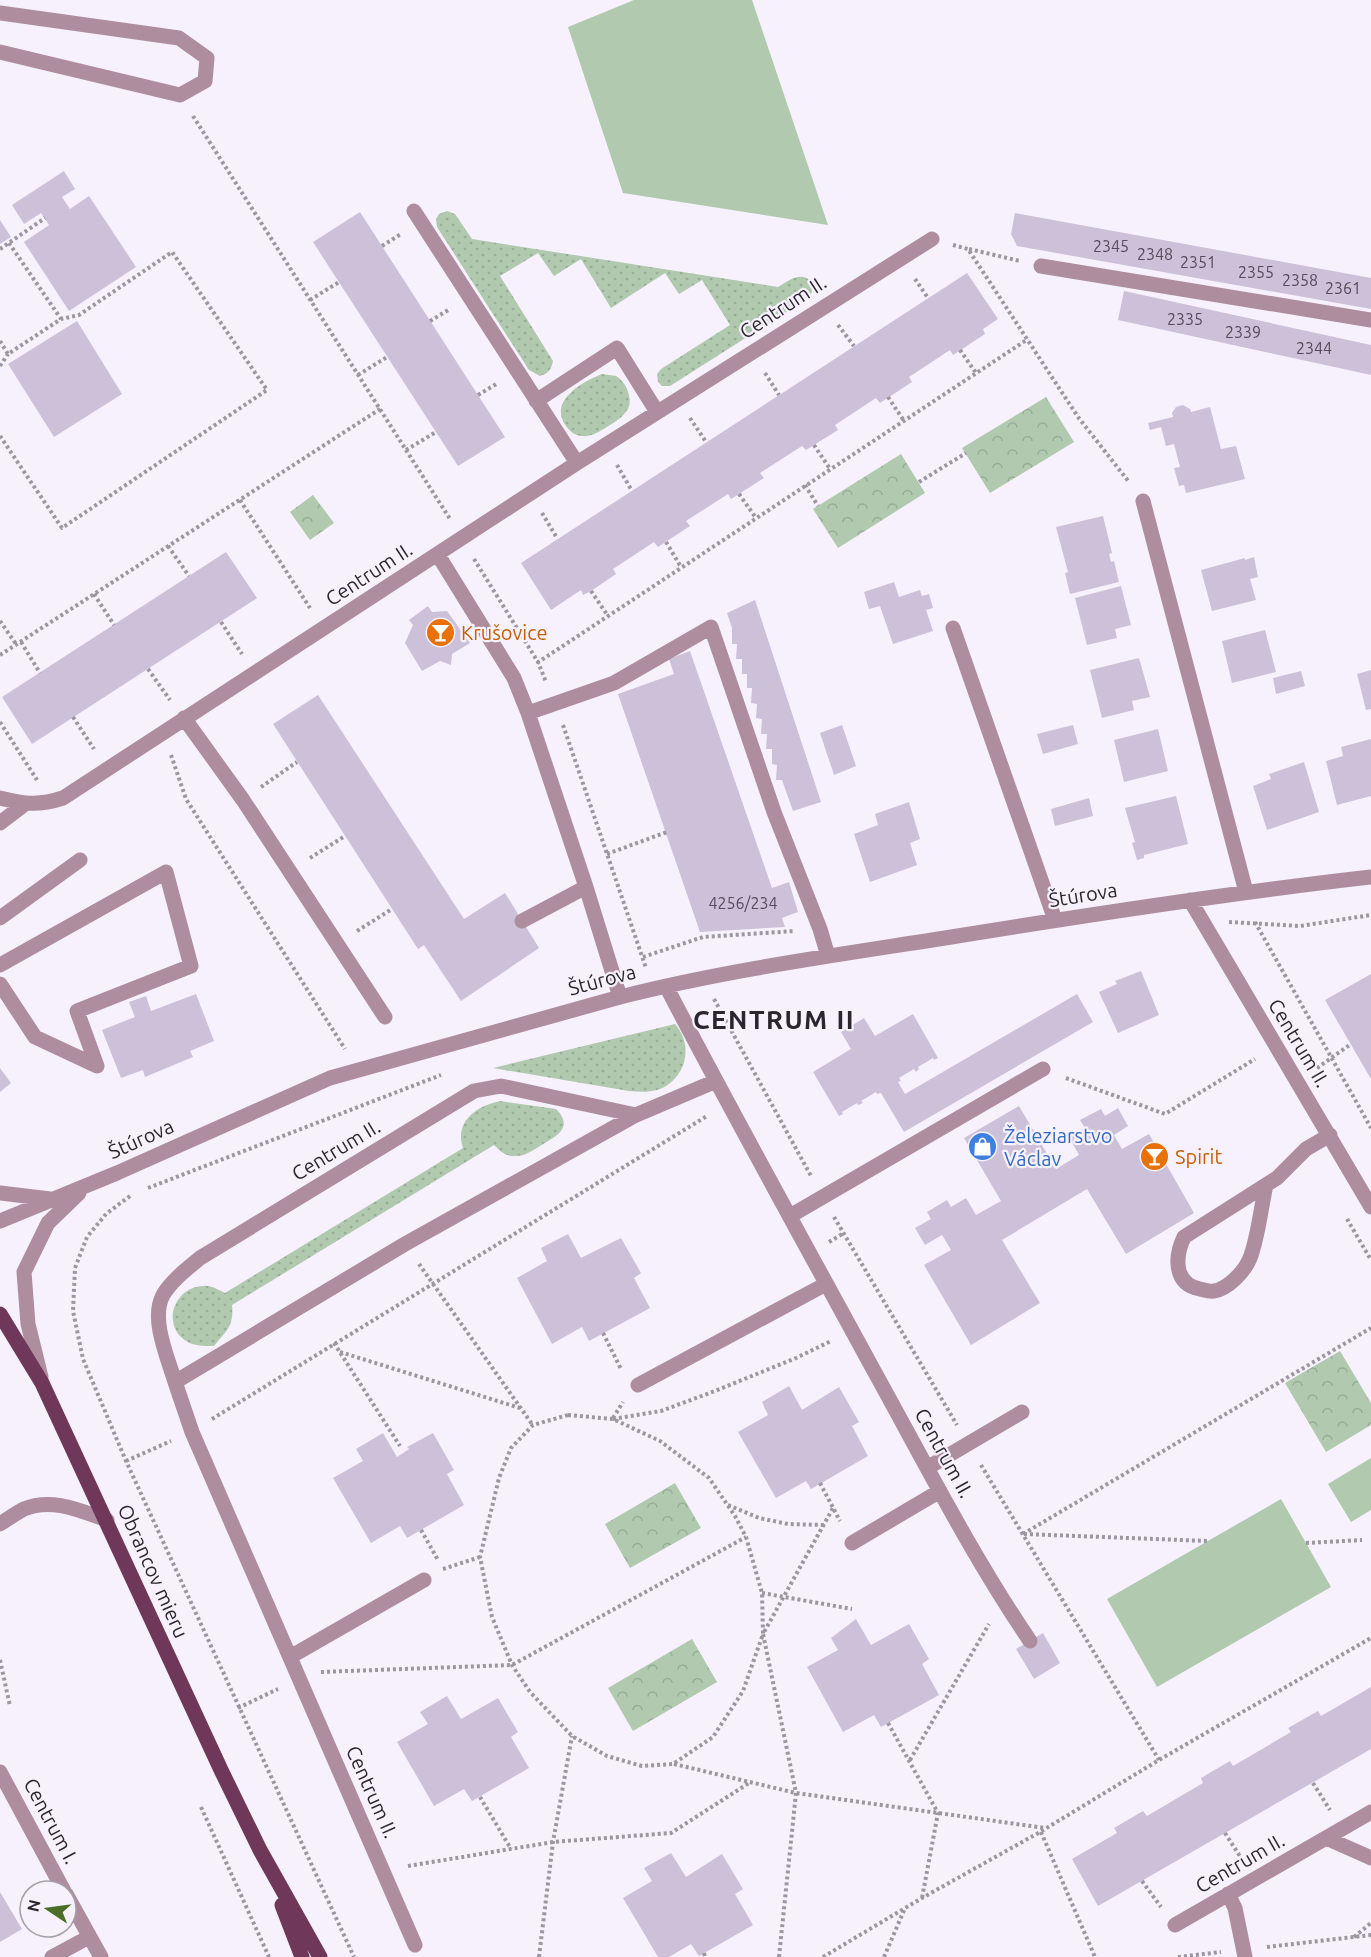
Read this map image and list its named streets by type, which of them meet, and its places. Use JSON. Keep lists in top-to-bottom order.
{
  "streets": {
    "main road": ["Obrancov mieru"],
    "street": ["Centrum II.", "Štúrova", "Centrum I."]
  },
  "crossings": [
    ["Centrum II.", "Štúrova"]
  ],
  "districts": ["CENTRUM II"],
  "places": {
    "bar": ["Krušovice", "Spirit"],
    "shop": ["Železiarstvo Václav"]
  },
  "house_numbers": [
    "2345",
    "2348",
    "2351",
    "2355",
    "2358",
    "2361",
    "2335",
    "2339",
    "2344",
    "4256/234"
  ],
  "north": "left"
}
